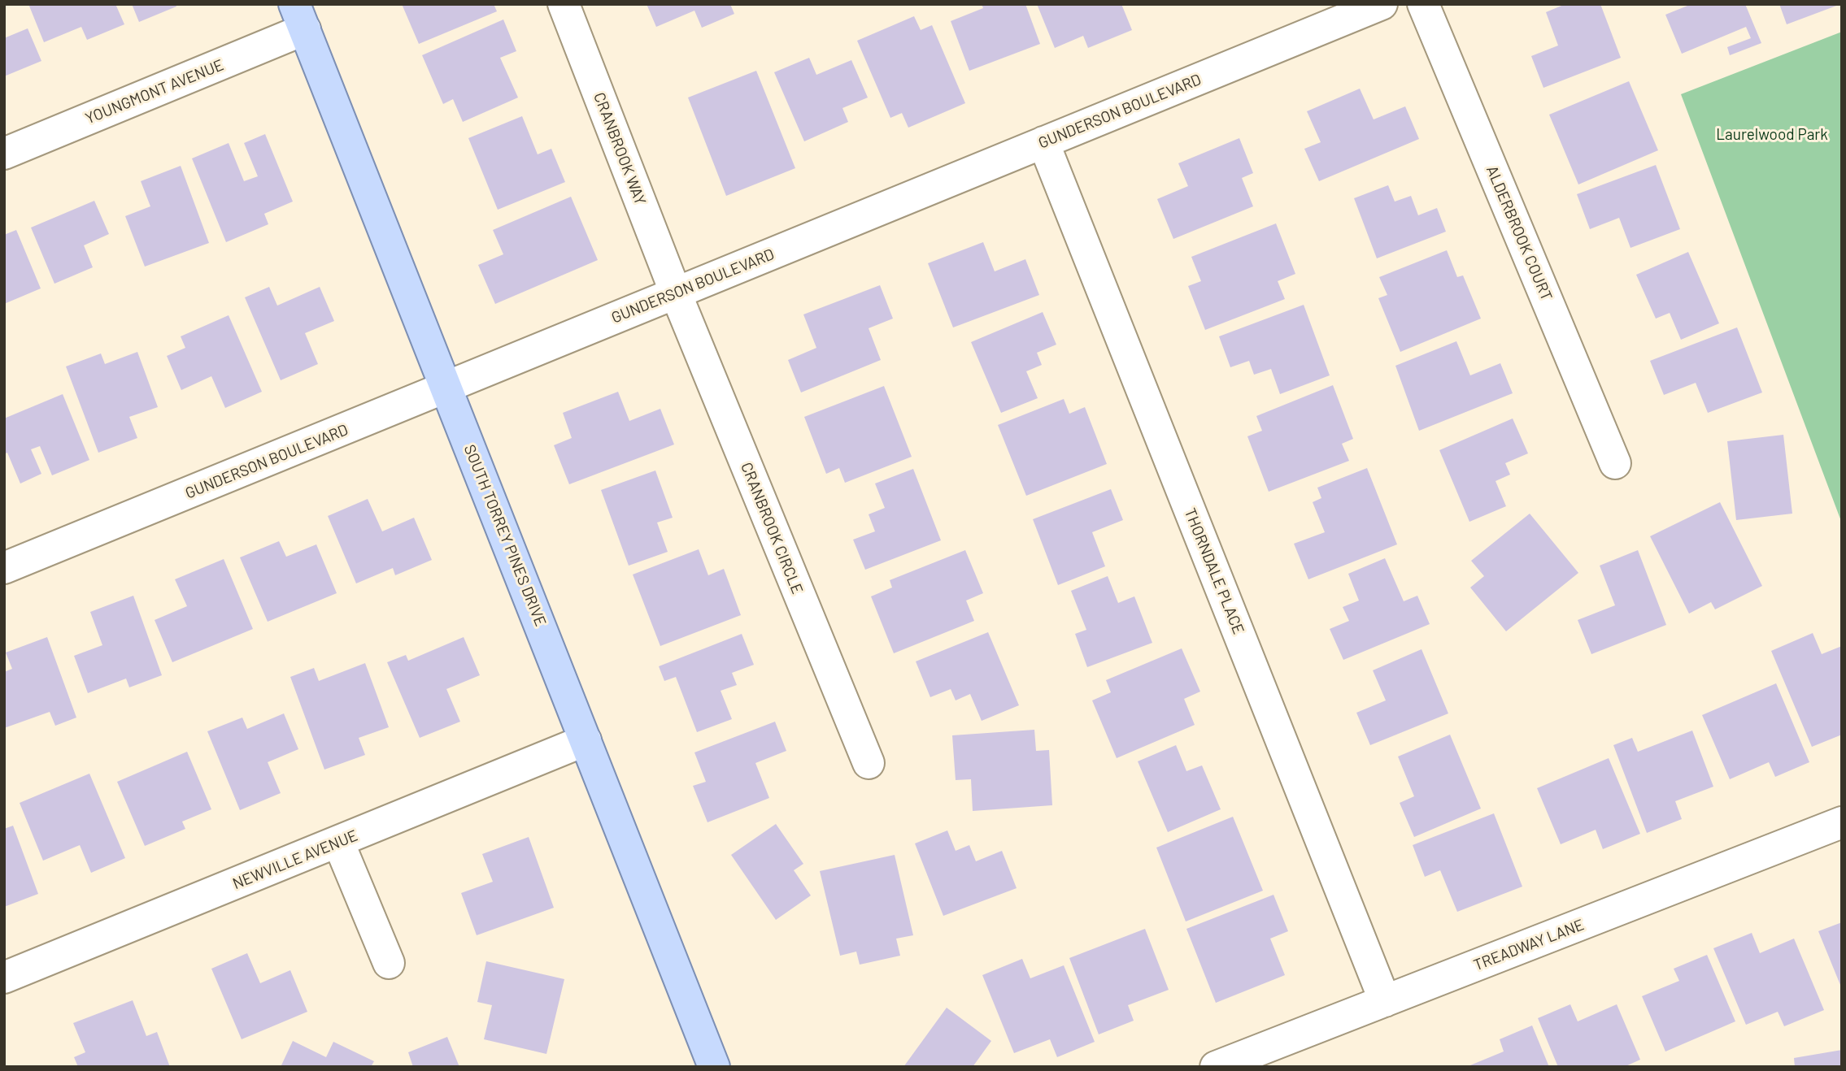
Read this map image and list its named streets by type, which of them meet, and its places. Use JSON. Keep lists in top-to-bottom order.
{
  "streets": {
    "main road": ["SOUTH TORREY PINES DRIVE"],
    "street": [
      "YOUNGMONT AVENUE",
      "GUNDERSON BOULEVARD",
      "CRANBROOK WAY",
      "ALDERBROOK COURT",
      "CRANBROOK CIRCLE",
      "THORNDALE PLACE",
      "NEWVILLE AVENUE",
      "TREADWAY LANE"
    ]
  },
  "crossings": [
    ["YOUNGMONT AVENUE", "SOUTH TORREY PINES DRIVE"],
    ["GUNDERSON BOULEVARD", "CRANBROOK WAY"],
    ["GUNDERSON BOULEVARD", "CRANBROOK CIRCLE"],
    ["GUNDERSON BOULEVARD", "SOUTH TORREY PINES DRIVE"],
    ["GUNDERSON BOULEVARD", "THORNDALE PLACE"],
    ["CRANBROOK WAY", "CRANBROOK CIRCLE"],
    ["SOUTH TORREY PINES DRIVE", "NEWVILLE AVENUE"],
    ["THORNDALE PLACE", "TREADWAY LANE"]
  ],
  "parks": ["Laurelwood Park"]
}
